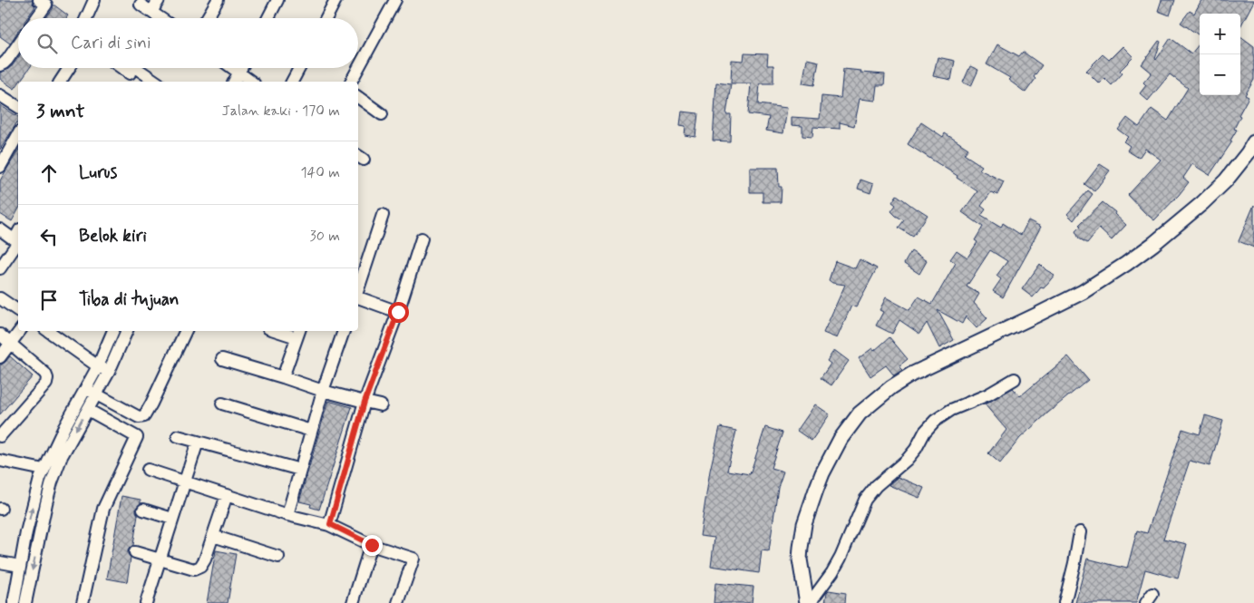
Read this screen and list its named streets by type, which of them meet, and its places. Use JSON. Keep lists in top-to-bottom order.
{
  "page": {
    "map_buttons": ["+", "−"],
    "search": "Cari di sini",
    "heading": ["3 mnt", "Jalan kaki · 170 m"],
    "list": [
      ["Lurus", "140 m"],
      ["Belok kiri", "30 m"],
      "Tiba di tujuan"
    ]
  }
}
